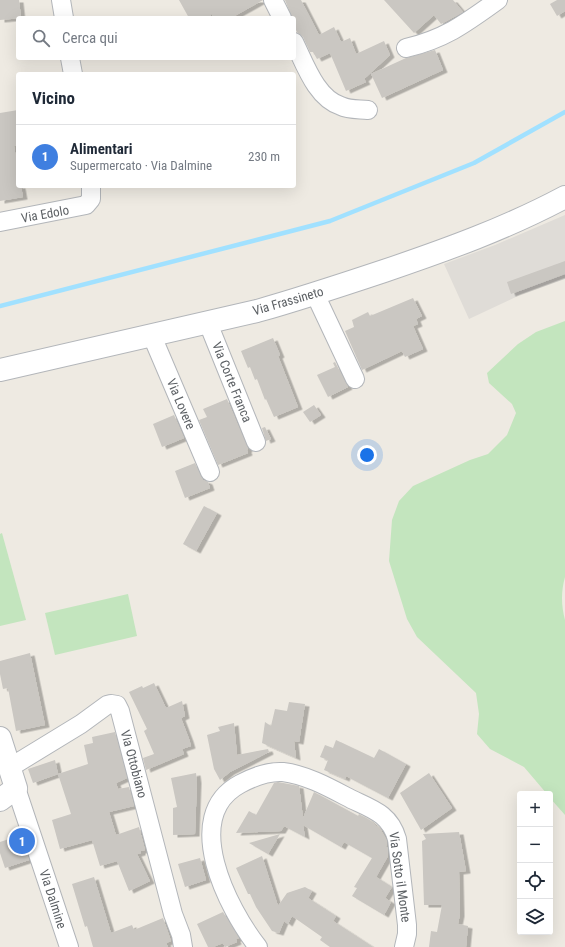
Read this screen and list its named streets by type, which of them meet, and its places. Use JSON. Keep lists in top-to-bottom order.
{
  "streets": {
    "street": [
      "Via Edolo",
      "Via Frassineto",
      "Via Corte Franca",
      "Via Lovere",
      "Via Ottobiano",
      "Via Sotto il Monte",
      "Via Dalmine"
    ]
  },
  "crossings": [
    ["Via Frassineto", "Via Corte Franca"],
    ["Via Frassineto", "Via Lovere"],
    ["Via Ottobiano", "Via Dalmine"]
  ],
  "page": {
    "search": "Cerca qui",
    "heading": "Vicino",
    "list": [
      {
        "mark": "1",
        "name": "Alimentari",
        "note": "Supermercato · Via Dalmine",
        "value": "230 m"
      }
    ],
    "map_buttons": ["+", "−"],
    "pins": "1"
  }
}
